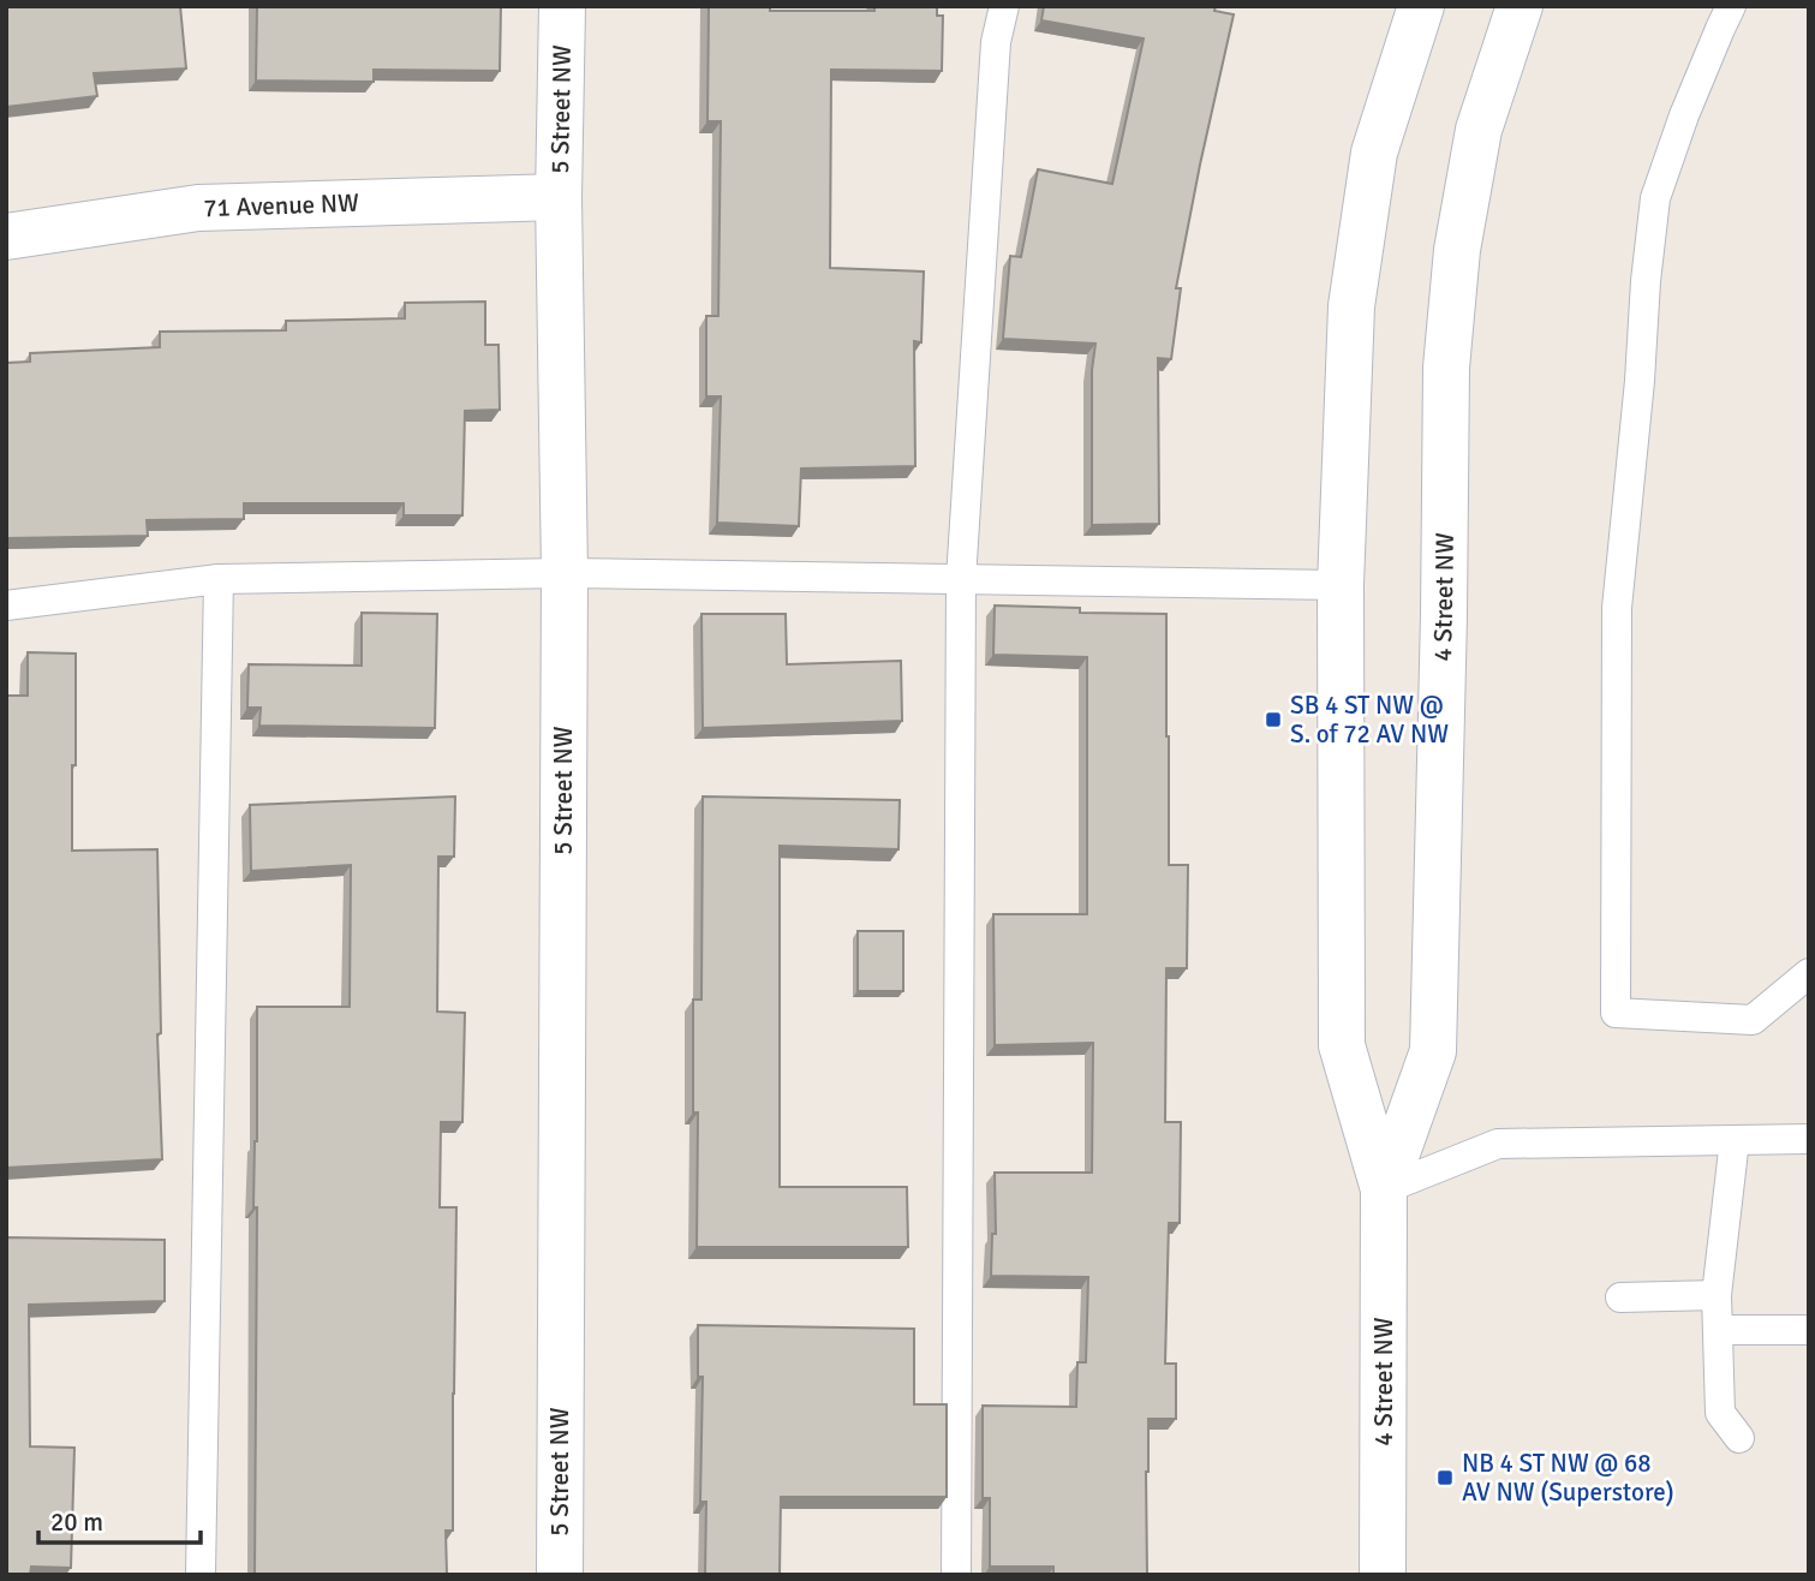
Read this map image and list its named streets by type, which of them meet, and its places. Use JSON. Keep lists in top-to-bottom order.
{
  "streets": {
    "main road": ["5 Street NW", "71 Avenue NW", "4 Street NW"]
  },
  "crossings": [
    ["5 Street NW", "71 Avenue NW"]
  ],
  "places": {
    "transit": ["SB 4 ST NW @ S. of 72 AV NW", "NB 4 ST NW @ 68 AV NW (Superstore)"]
  },
  "scale_bar": "20 m"
}
